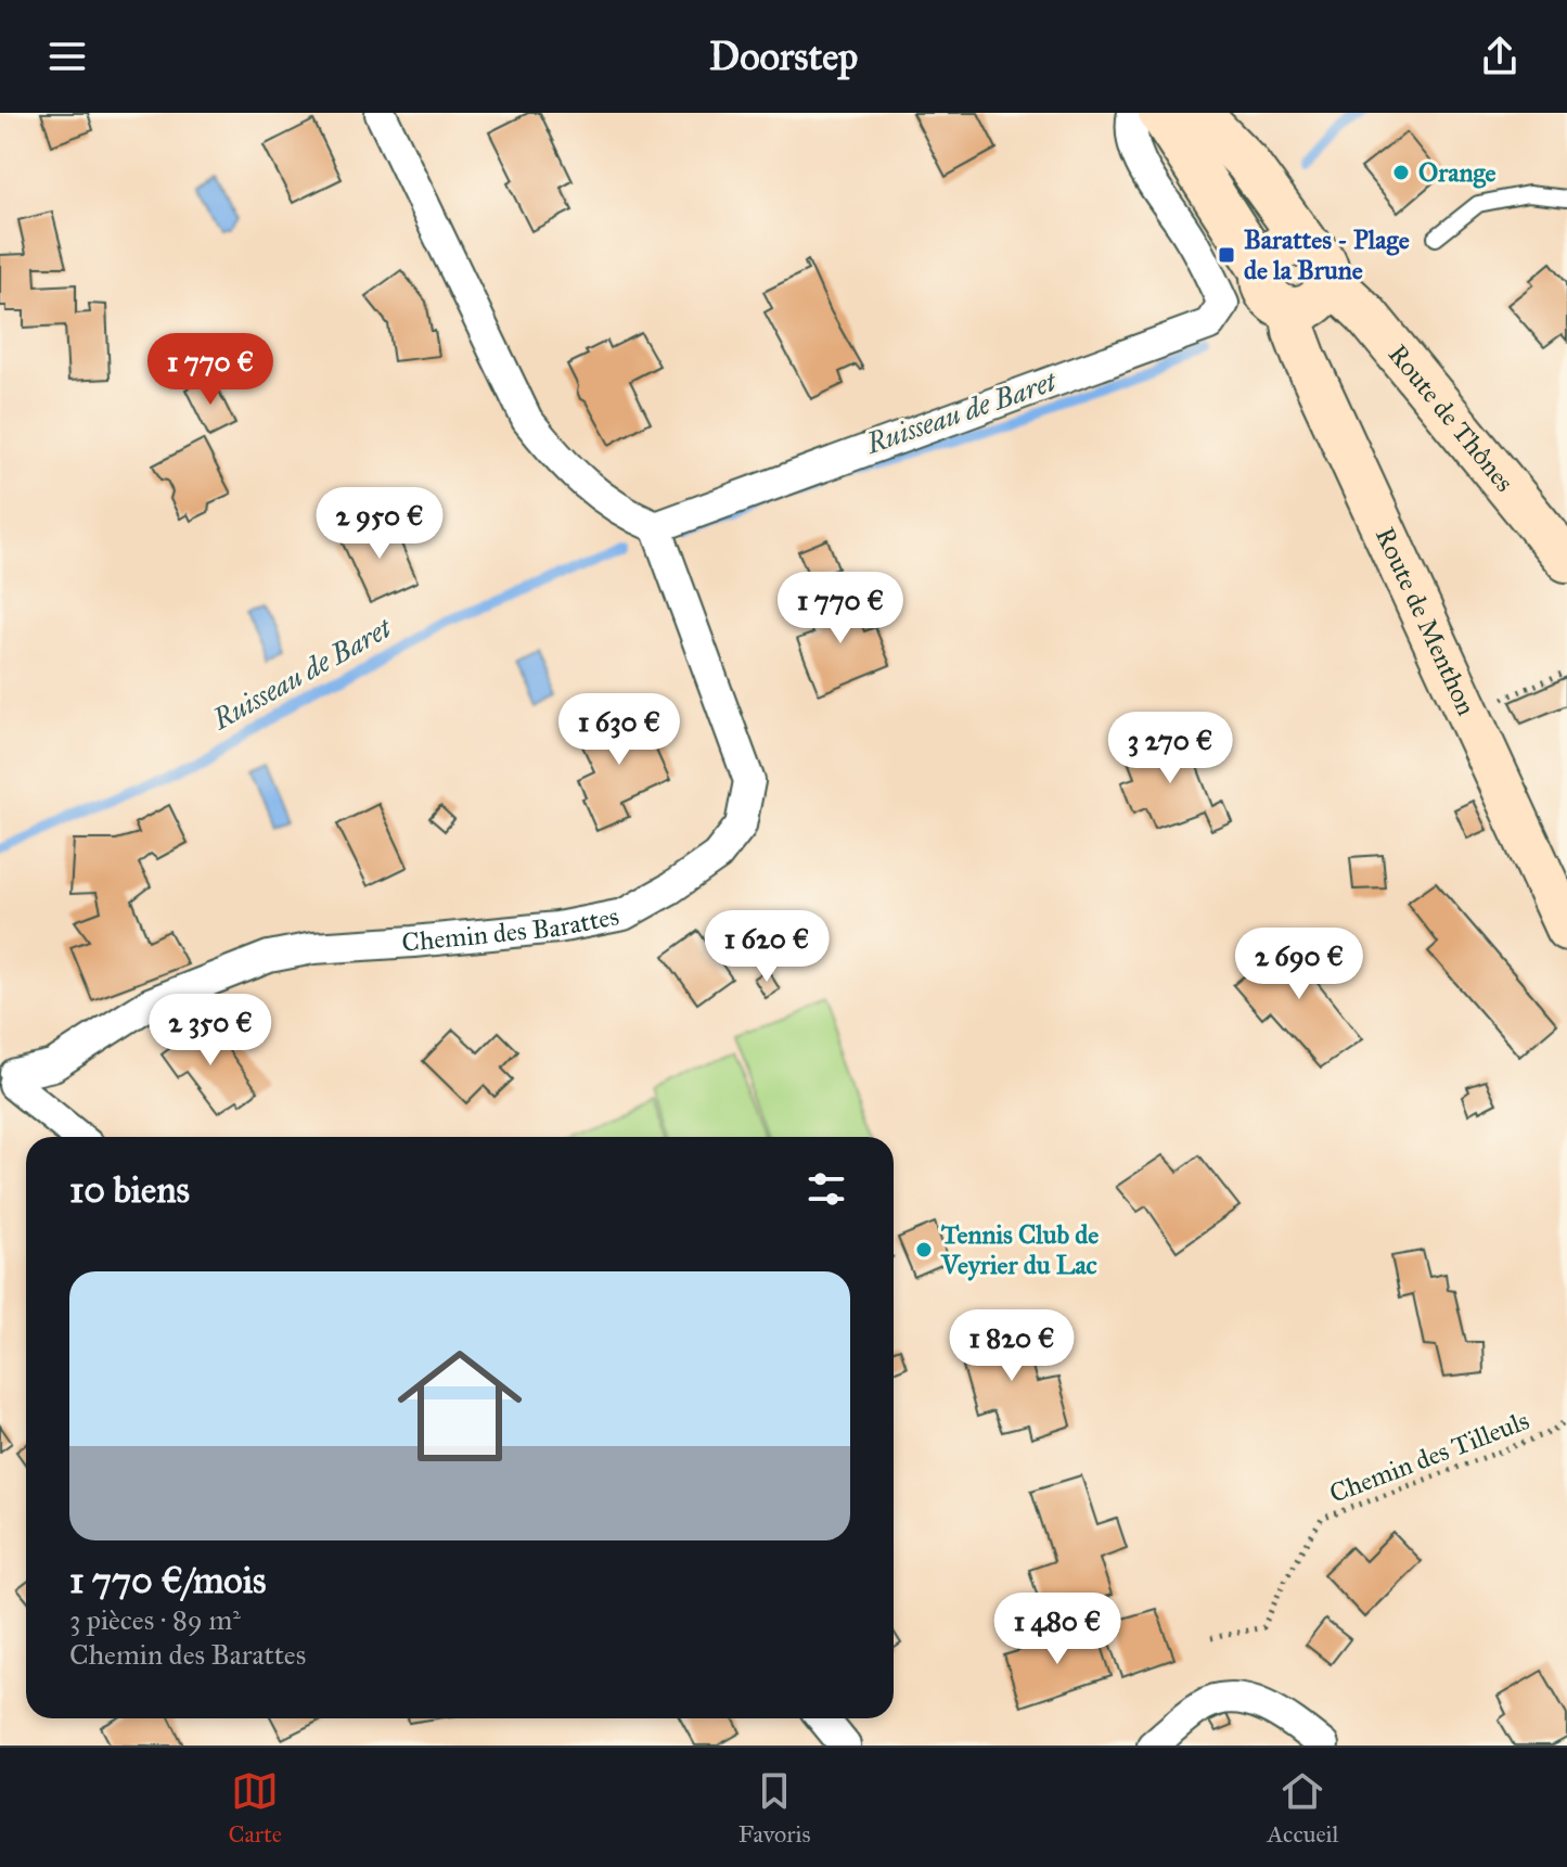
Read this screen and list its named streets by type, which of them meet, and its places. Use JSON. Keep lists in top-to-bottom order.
{
  "streets": {
    "main road": ["Route de Thônes", "Route de Menthon"],
    "street": ["Chemin des Barattes"],
    "path": ["Chemin des Tilleuls"]
  },
  "crossings": [
    ["Route de Thônes", "Route de Menthon"]
  ],
  "water": ["Ruisseau de Baret"],
  "places": {
    "other": ["Orange", "Tennis Club de Veyrier du Lac"],
    "transit": ["Barattes - Plage de la Brune"]
  },
  "page": {
    "header": "Doorstep",
    "price": [
      "1 770 €",
      "2 950 €",
      "1 770 €",
      "1 630 €",
      "3 270 €",
      "1 620 €",
      "2 690 €",
      "2 350 €",
      "1 820 €",
      "1 480 €"
    ],
    "heading": "10 biens",
    "list": [
      {
        "name": "1 770 €/mois",
        "note": "3 pièces · 89 m² · Chemin des Barattes"
      }
    ],
    "tabs": ["Carte", "Favoris", "Accueil"]
  }
}
